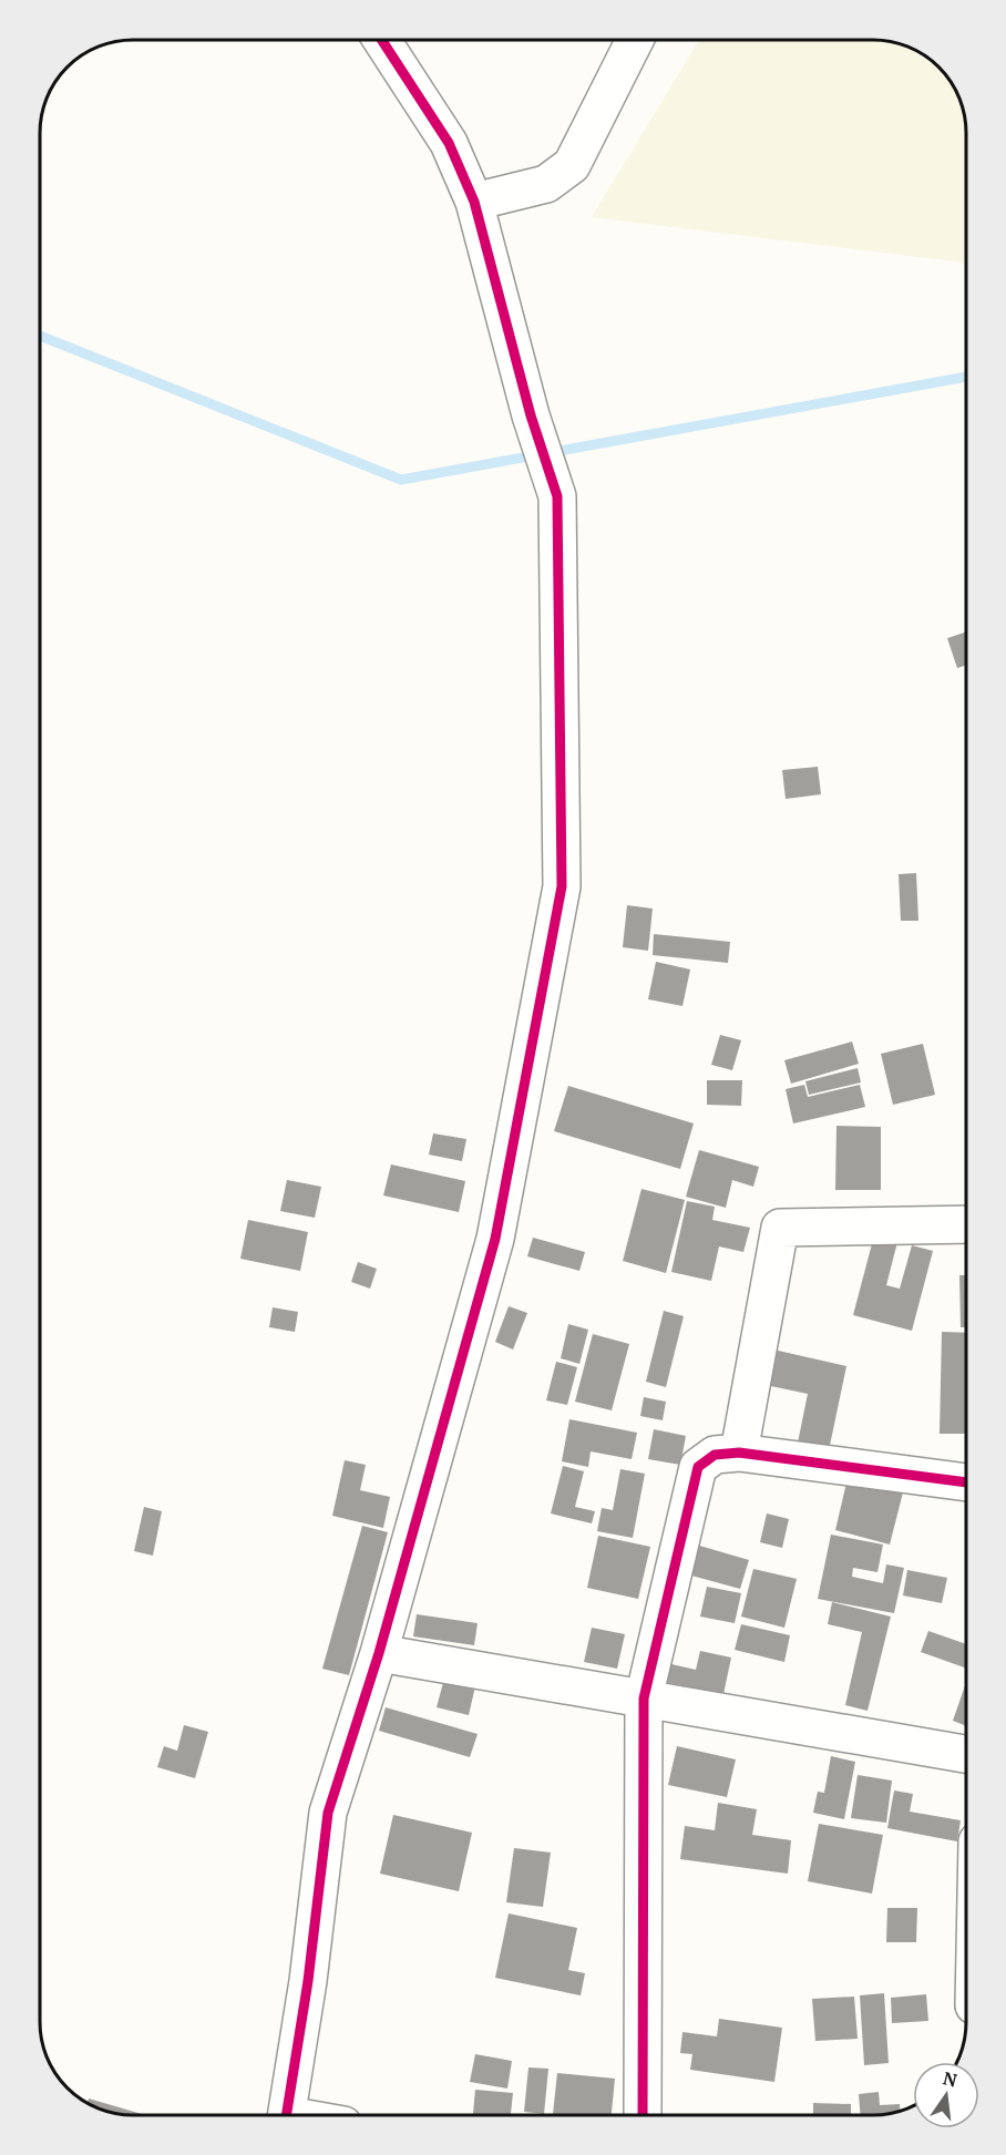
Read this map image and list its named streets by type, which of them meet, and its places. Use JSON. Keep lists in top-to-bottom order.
{
  "north": "top"
}
